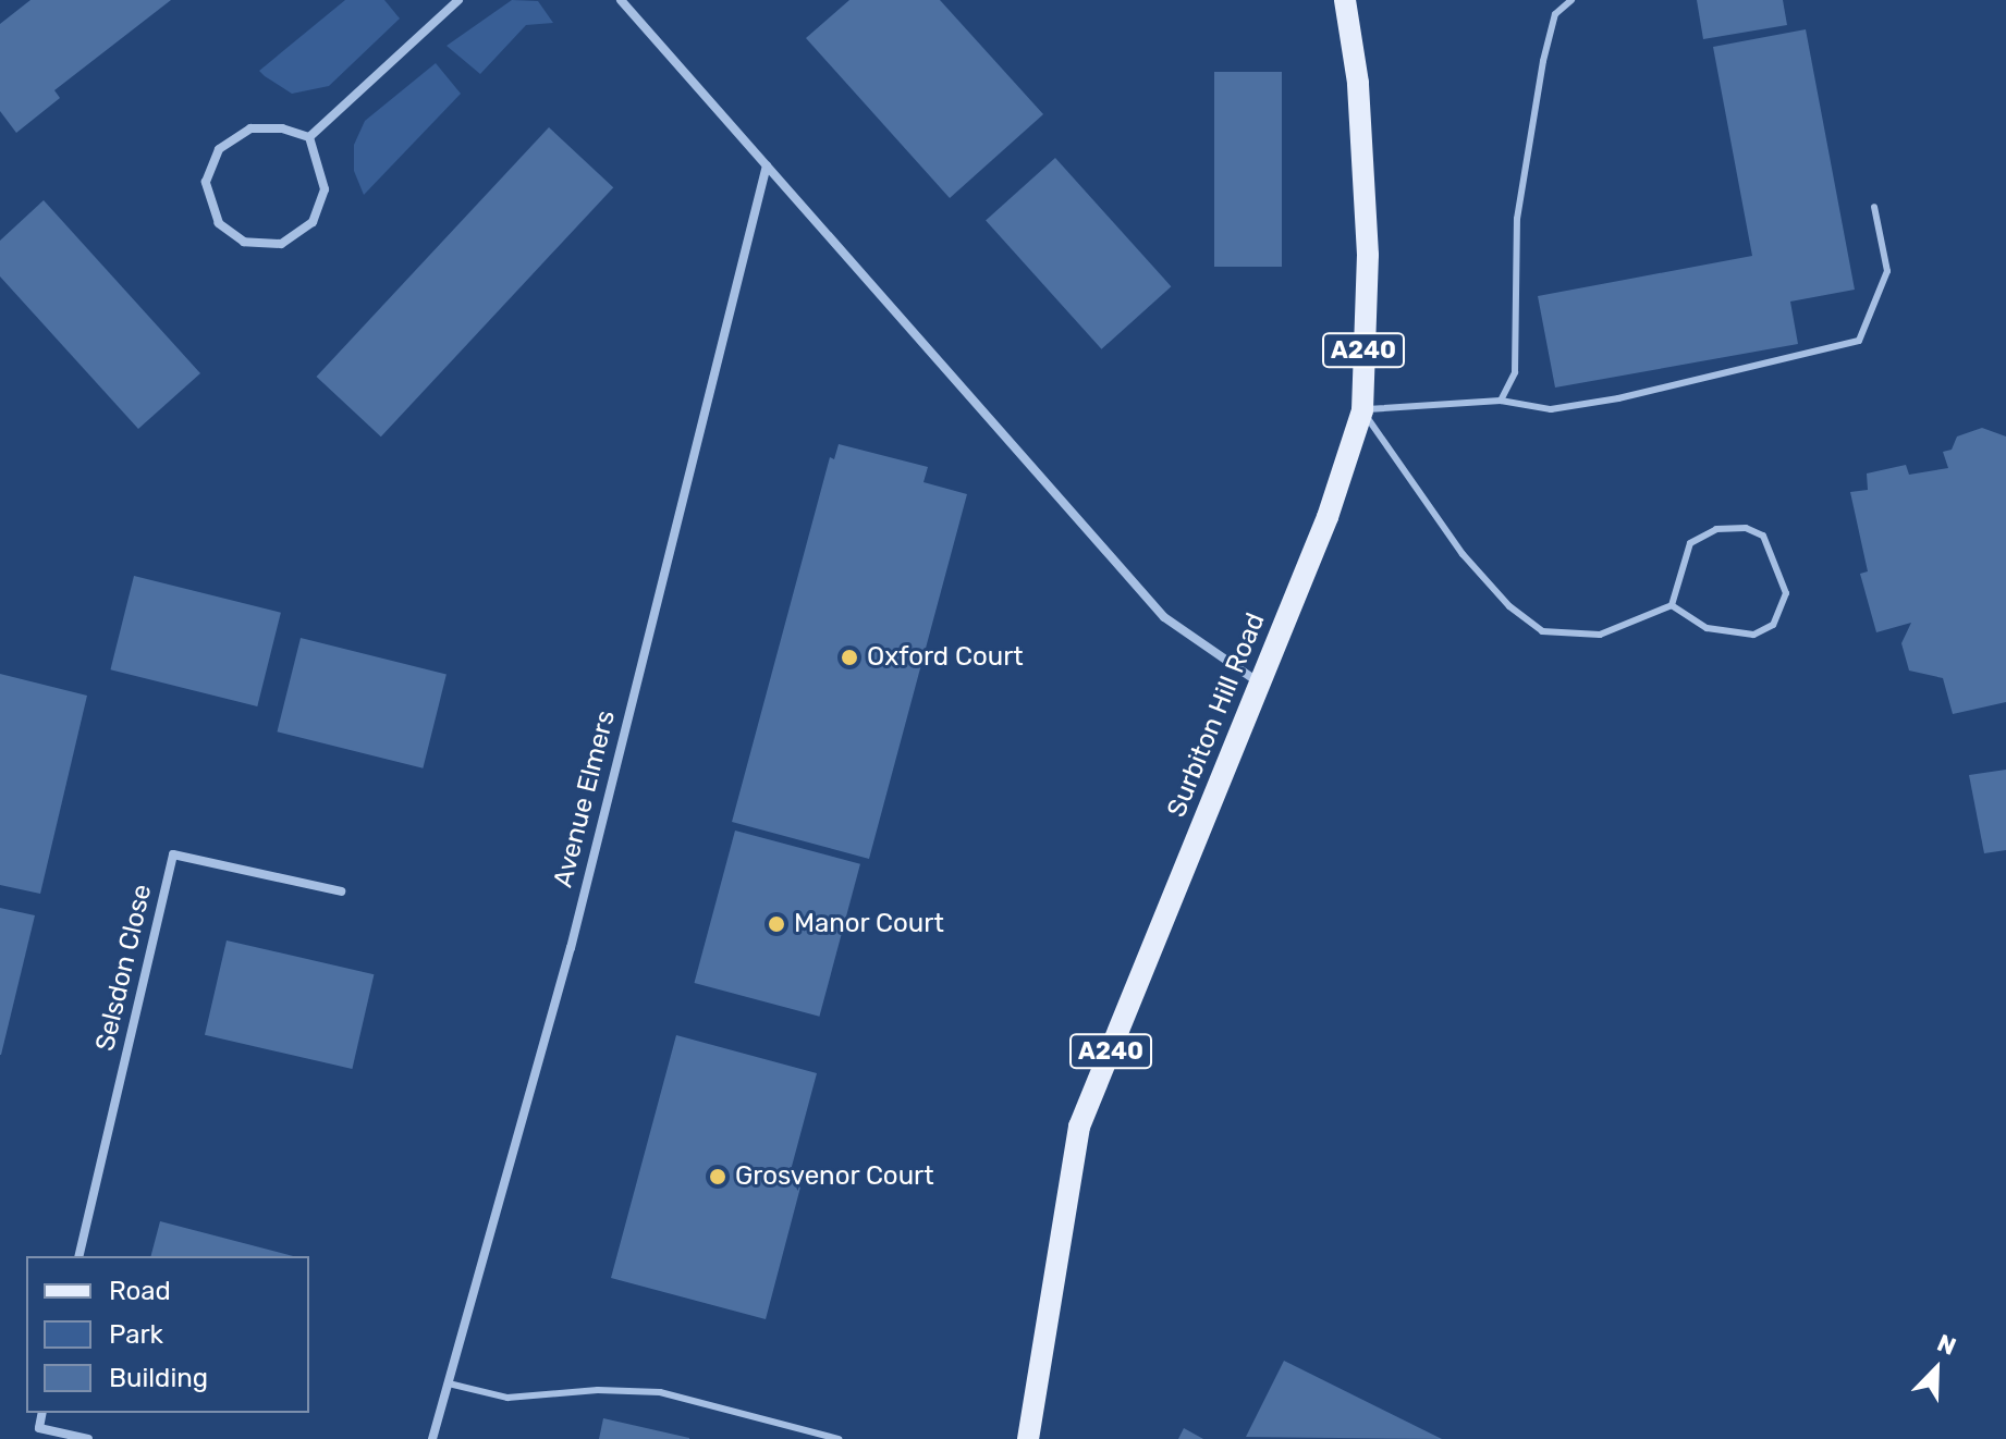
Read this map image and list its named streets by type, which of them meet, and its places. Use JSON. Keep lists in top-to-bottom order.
{
  "streets": {
    "main road": ["A240", "Surbiton Hill Road"],
    "street": ["Avenue Elmers", "Selsdon Close"]
  },
  "places": ["Oxford Court", "Manor Court", "Grosvenor Court"],
  "legend": ["Road", "Park", "Building"],
  "north": "top right"
}
